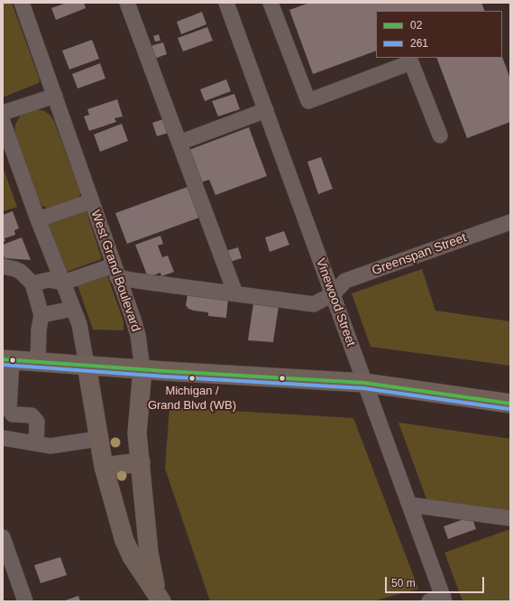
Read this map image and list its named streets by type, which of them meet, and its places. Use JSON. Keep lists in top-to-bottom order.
{
  "streets": {
    "main road": ["West Grand Boulevard"],
    "street": ["Greenspan Street", "Vinewood Street"]
  },
  "crossings": [
    ["Greenspan Street", "West Grand Boulevard"],
    ["Greenspan Street", "Vinewood Street"]
  ],
  "places": ["Michigan / Grand Blvd (WB)"],
  "lines": ["transit line 02", "transit line 261"],
  "legend": ["02", "261"],
  "scale_bar": "50 m"
}
